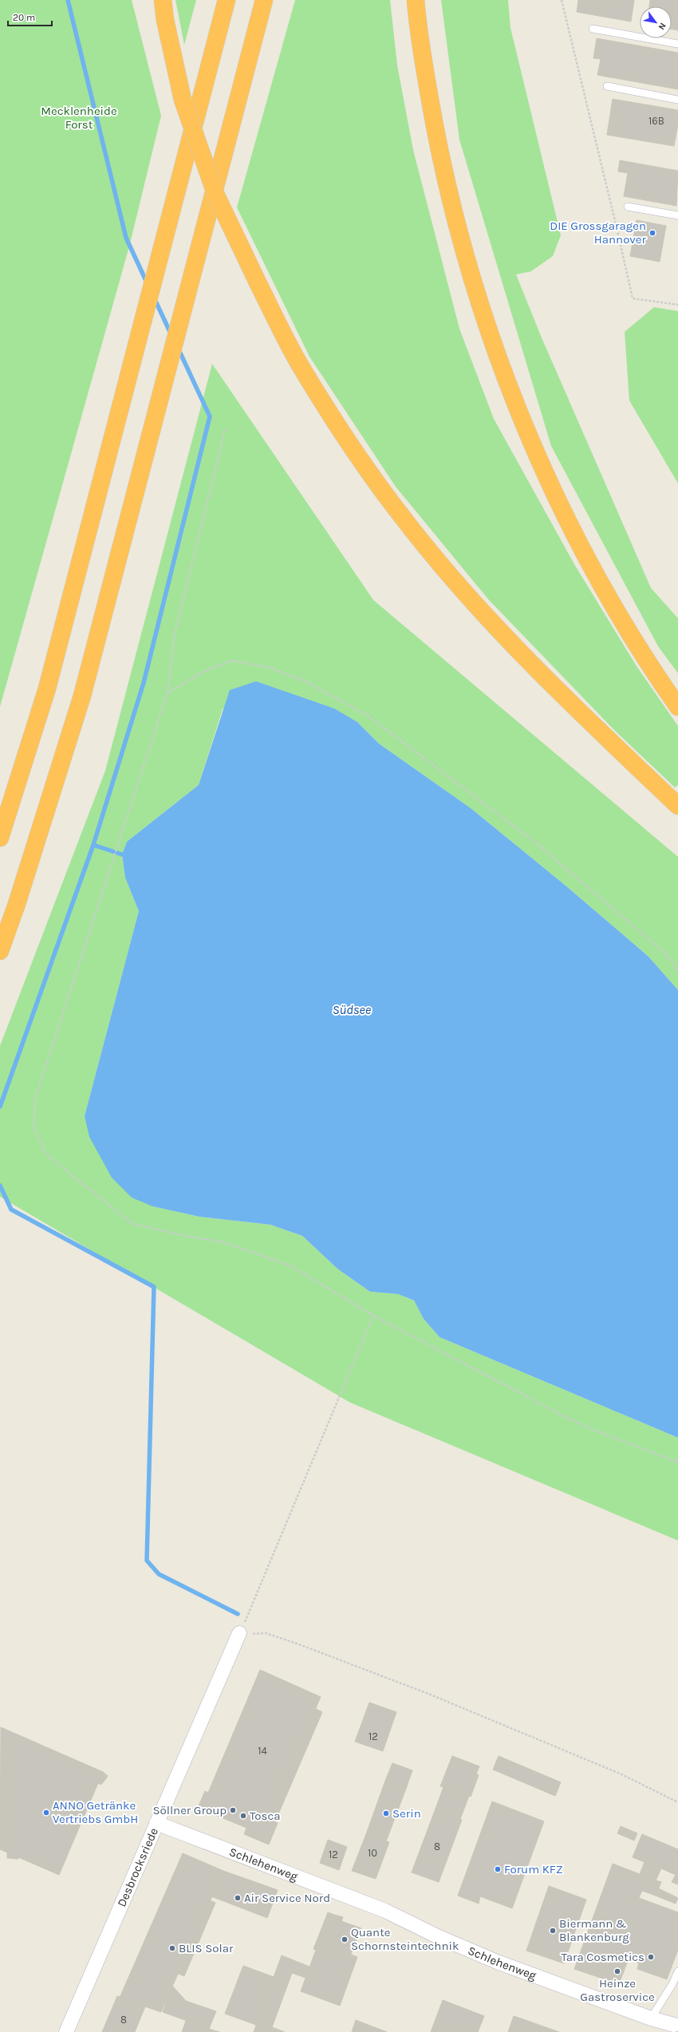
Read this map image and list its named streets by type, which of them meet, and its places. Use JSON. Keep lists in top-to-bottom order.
{
  "streets": {
    "street": ["Schlehenweg", "Desbrocksriede"]
  },
  "crossings": [
    ["Schlehenweg", "Desbrocksriede"]
  ],
  "water": ["Südsee"],
  "parks": ["Mecklenheide Forst"],
  "places": [
    "DIE Grossgaragen Hannover",
    "Söllner Group",
    "ANNO Getränke Vertriebs GmbH",
    "Serin",
    "Tosca",
    "Forum KFZ",
    "Air Service Nord",
    "Biermann & Blankenburg",
    "Quante Schornsteintechnik",
    "BLIS Solar",
    "Tara Cosmetics",
    "Heinze Gastroservice"
  ],
  "house_numbers": [
    "16B",
    "12",
    "14",
    "8",
    "10",
    "12",
    "8"
  ],
  "scale_bar": "20 m",
  "north": "bottom right"
}
